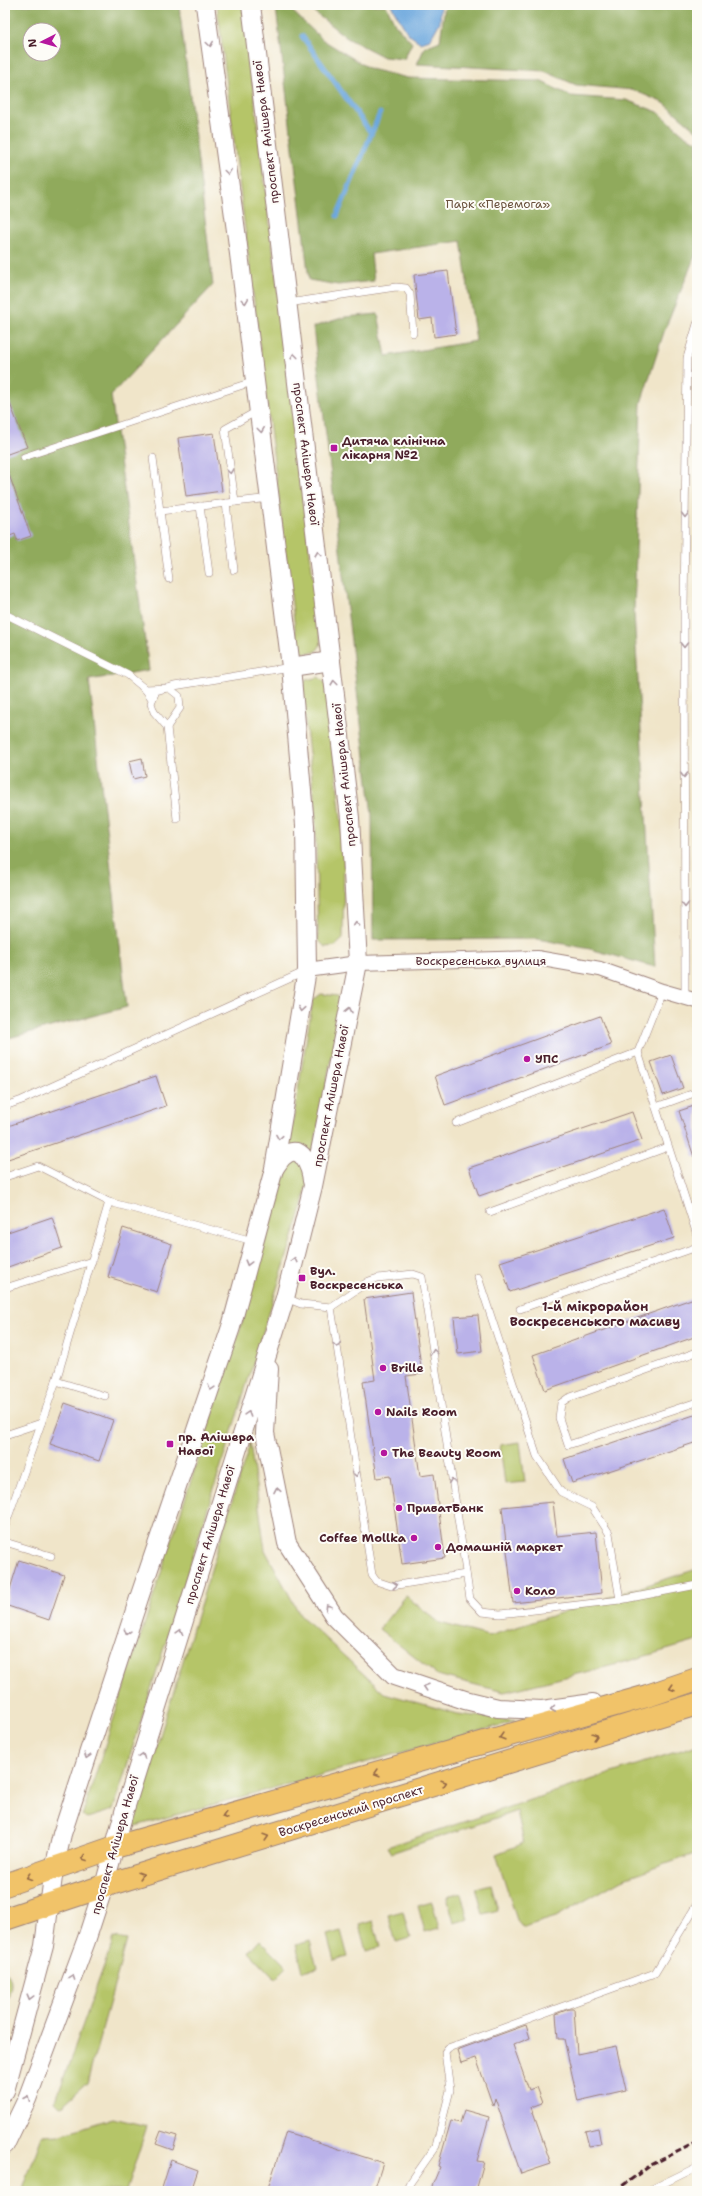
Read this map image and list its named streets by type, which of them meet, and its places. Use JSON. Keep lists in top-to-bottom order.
{
  "streets": {
    "main road": ["Воскресенський проспект"],
    "street": ["проспект Алішера Навої", "Воскресенська вулиця"]
  },
  "crossings": [
    ["проспект Алішера Навої", "Воскресенська вулиця"],
    ["проспект Алішера Навої", "Воскресенський проспект"]
  ],
  "districts": ["1-й мікрорайон Воскресенського масиву"],
  "parks": ["Парк «Перемога»"],
  "places": {
    "transit": ["Дитяча клінічна лікарня №2", "Вул. Воскресенська", "пр. Алішера Навої"],
    "other": [
      "УПС",
      "Brille",
      "Nails Room",
      "The Beauty Room",
      "ПриватБанк",
      "Coffee Mollka",
      "Домашній маркет",
      "Коло"
    ]
  },
  "north": "left"
}
